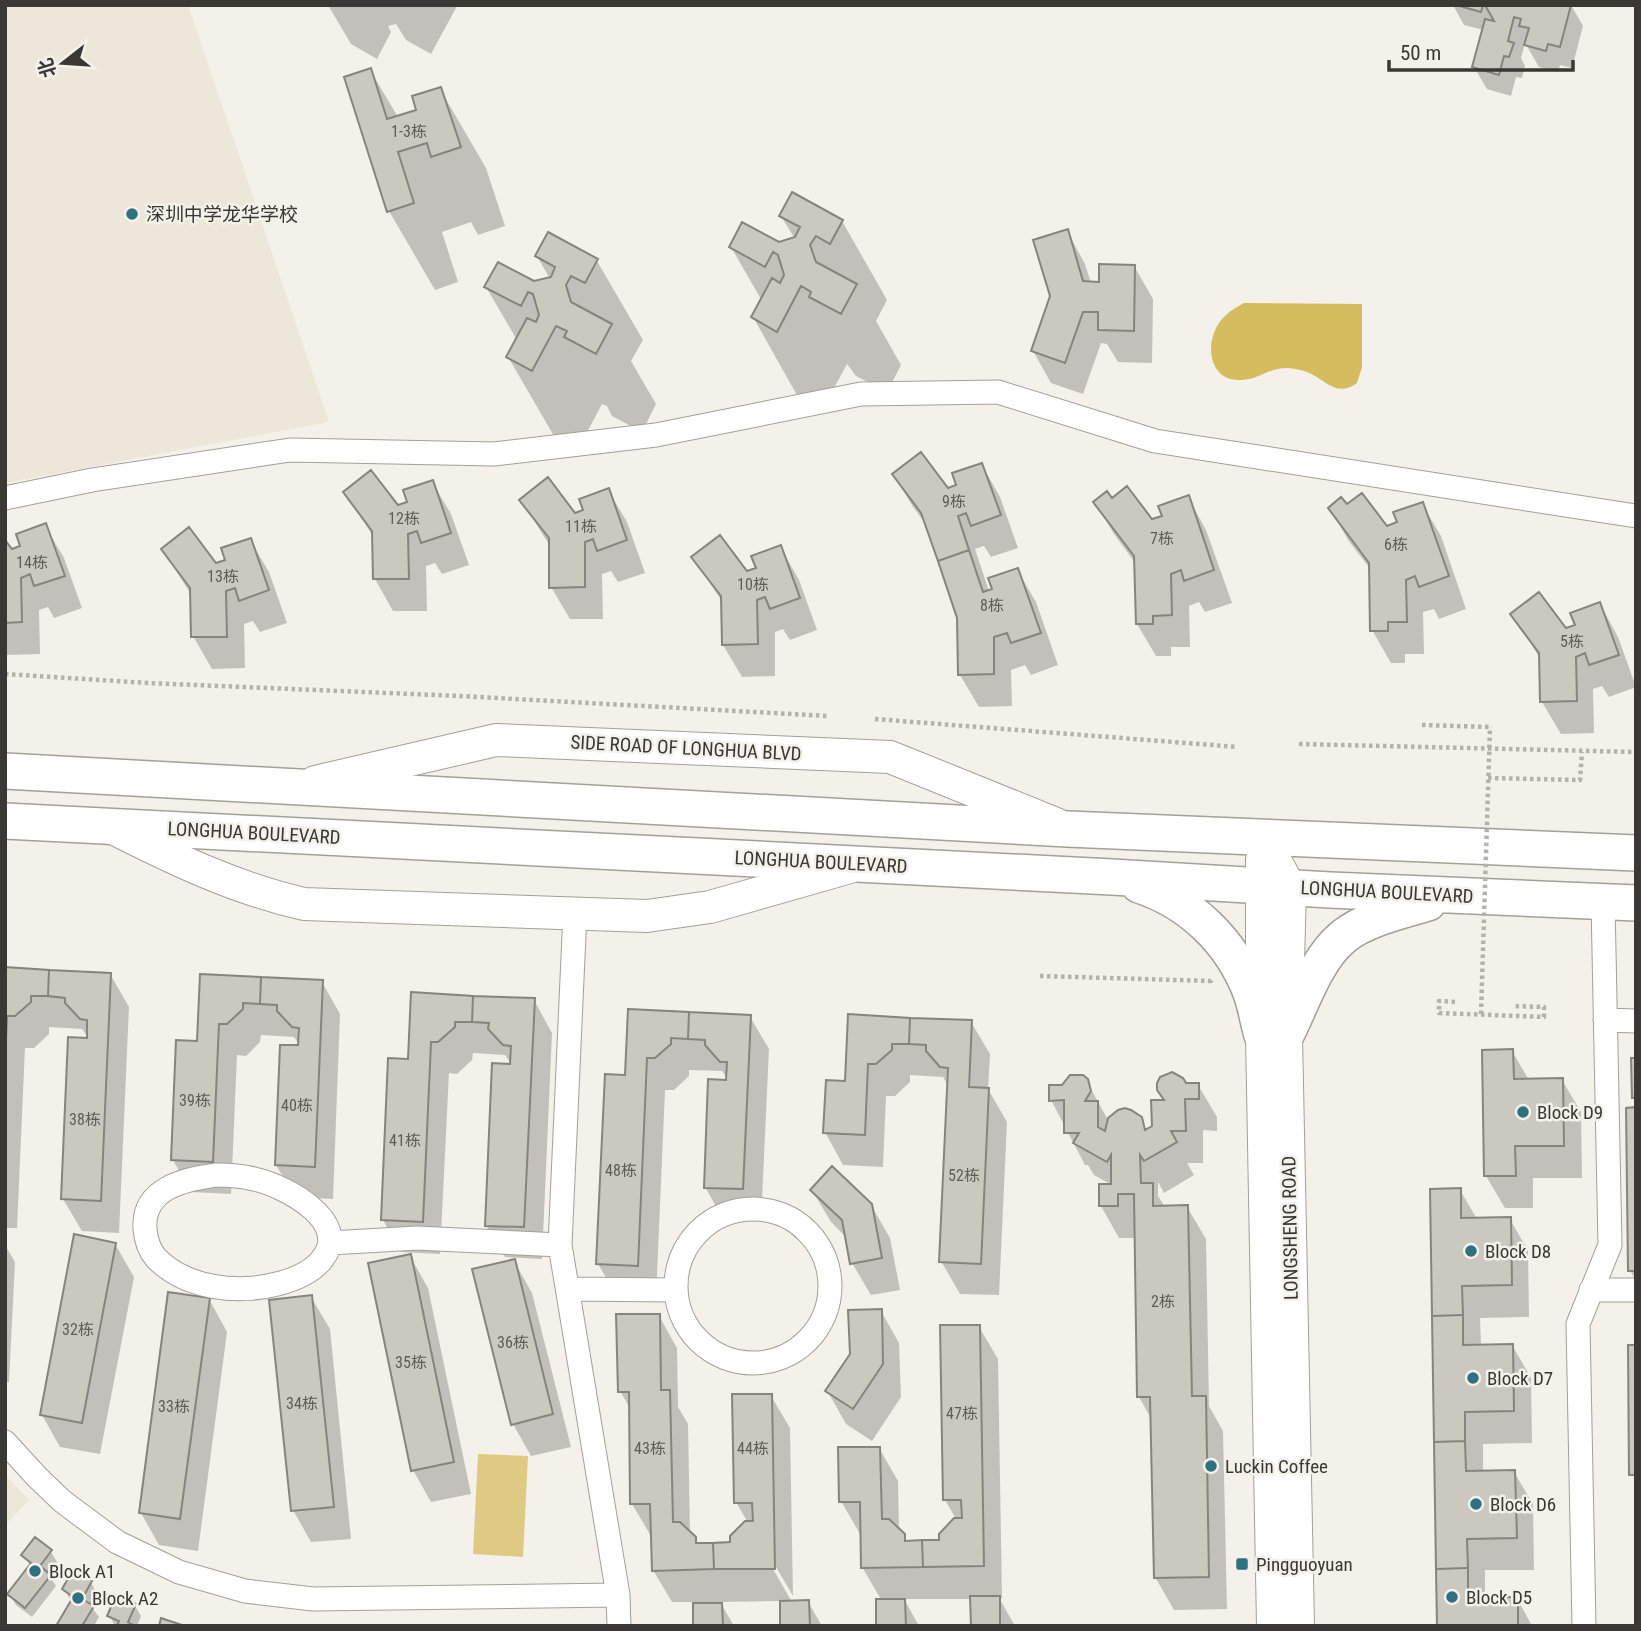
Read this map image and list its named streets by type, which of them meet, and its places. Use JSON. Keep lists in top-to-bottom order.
{
  "streets": {
    "main road": ["SIDE ROAD OF LONGHUA BLVD", "LONGHUA BOULEVARD", "LONGSHENG ROAD"]
  },
  "crossings": [
    ["LONGHUA BOULEVARD", "LONGSHENG ROAD"]
  ],
  "places": {
    "other": [
      "深圳中学龙华学校",
      "Block D9",
      "Block D8",
      "Block D7",
      "Luckin Coffee",
      "Block D6",
      "Block A1",
      "Block D5",
      "Block A2"
    ],
    "transit": ["Pingguoyuan"]
  },
  "house_numbers": [
    "1-3栋",
    "9栋",
    "12栋",
    "11栋",
    "7栋",
    "6栋",
    "14栋",
    "13栋",
    "10栋",
    "8栋",
    "5栋",
    "39栋",
    "40栋",
    "38栋",
    "41栋",
    "48栋",
    "52栋",
    "2栋",
    "32栋",
    "36栋",
    "35栋",
    "34栋",
    "33栋",
    "47栋",
    "43栋",
    "44栋"
  ],
  "scale_bar": "50 m",
  "north": "left"
}
